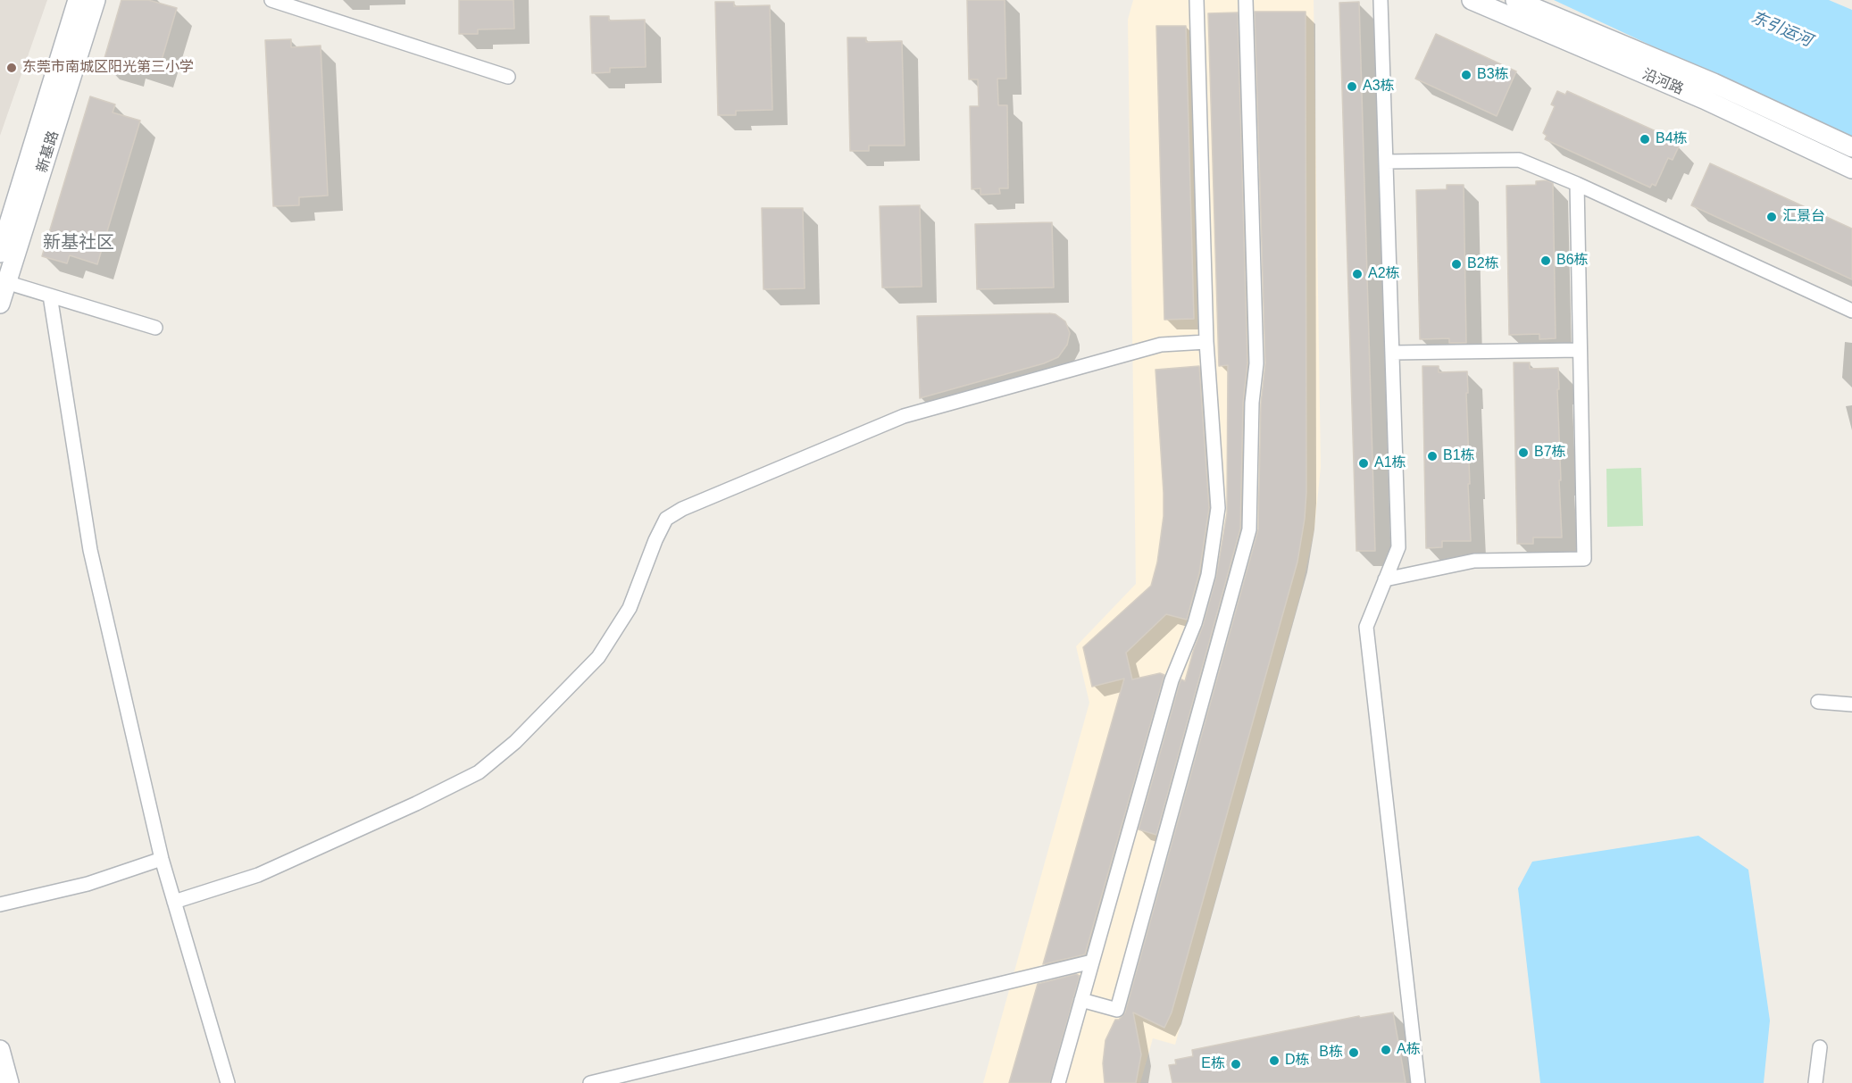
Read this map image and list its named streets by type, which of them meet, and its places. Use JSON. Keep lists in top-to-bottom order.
{
  "streets": {
    "main road": ["沿河路", "新基路"]
  },
  "districts": ["新基社区"],
  "water": ["东引运河"],
  "places": [
    "东莞市南城区阳光第三小学",
    "B3栋",
    "A3栋",
    "B4栋",
    "汇景台",
    "B6栋",
    "B2栋",
    "A2栋",
    "B7栋",
    "B1栋",
    "A1栋",
    "A栋",
    "B栋",
    "D栋",
    "E栋"
  ]
}
